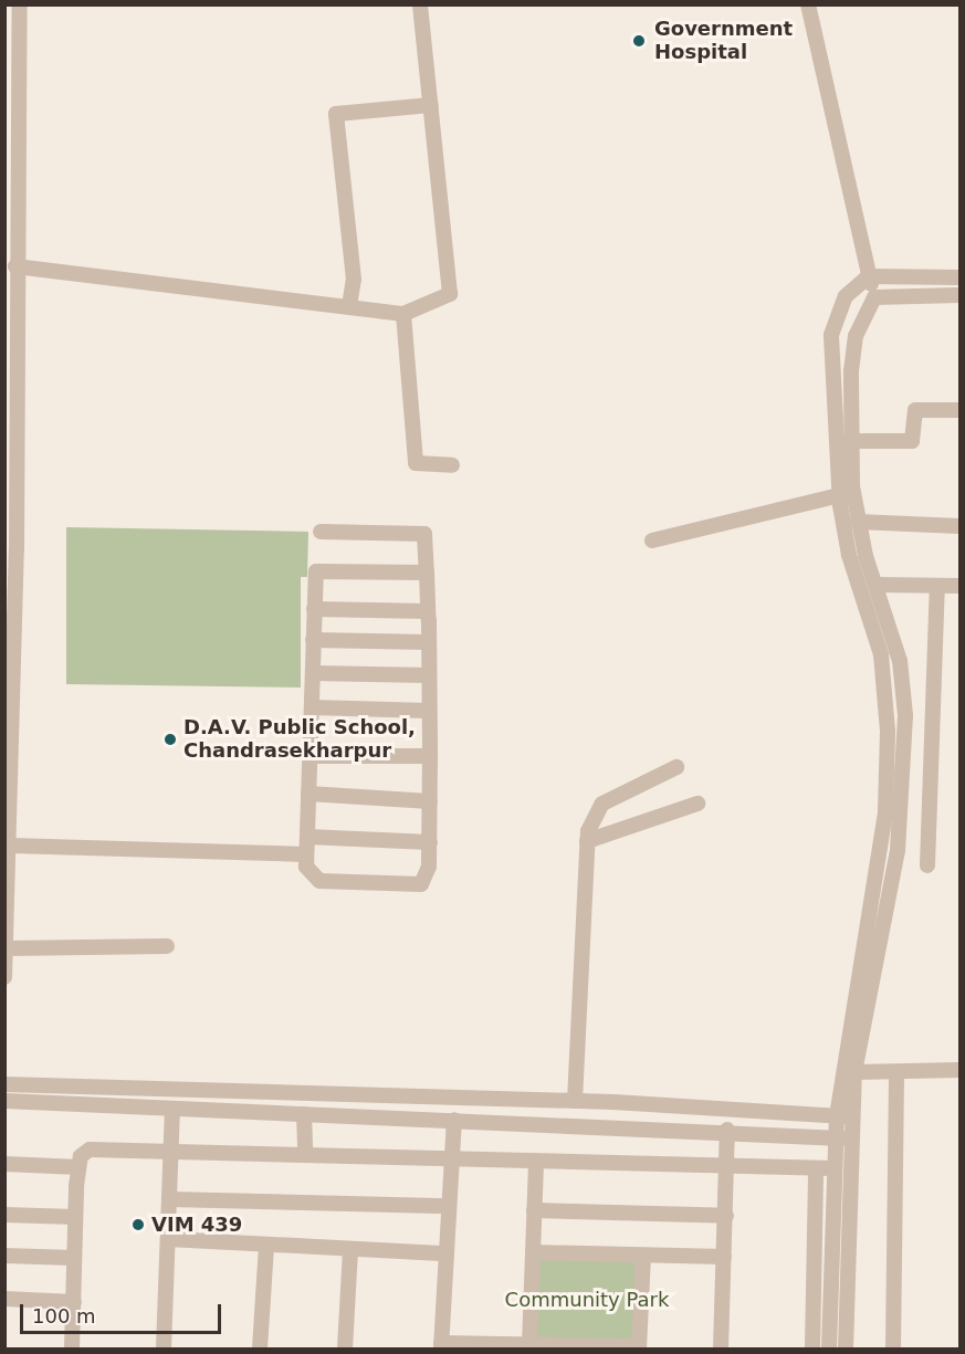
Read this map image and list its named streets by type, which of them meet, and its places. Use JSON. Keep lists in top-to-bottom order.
{
  "parks": ["Community Park"],
  "places": ["Government Hospital", "D.A.V. Public School, Chandrasekharpur", "VIM 439"],
  "scale_bar": "100 m"
}
